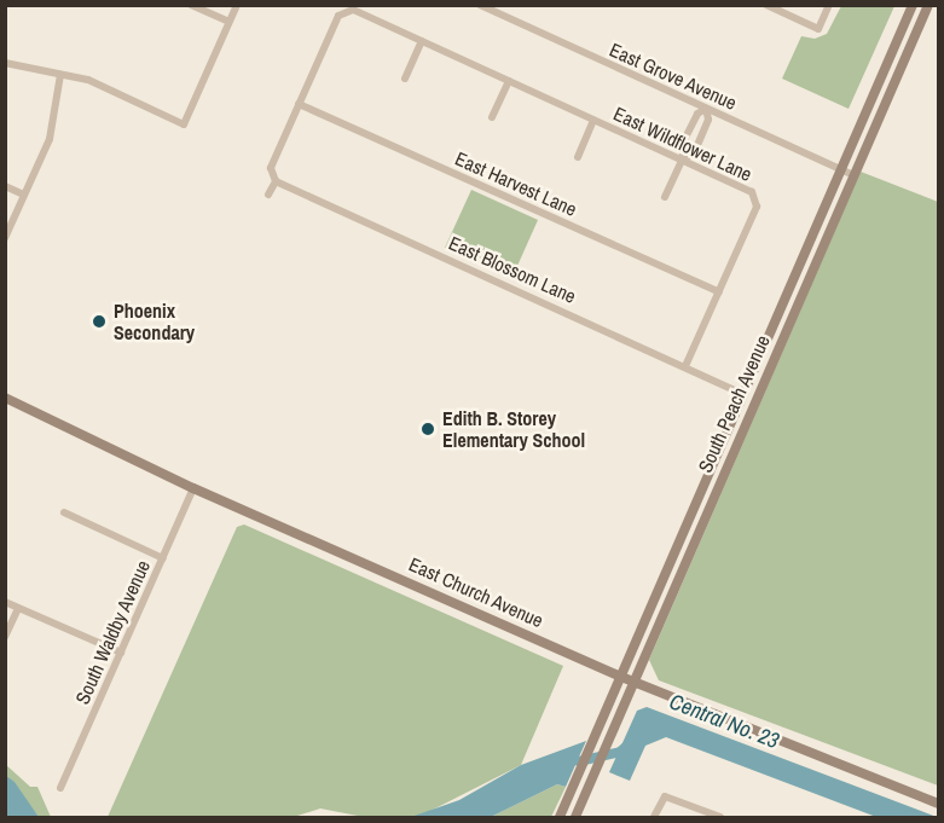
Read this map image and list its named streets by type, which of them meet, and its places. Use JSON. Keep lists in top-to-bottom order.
{
  "streets": {
    "street": [
      "East Grove Avenue",
      "East Wildflower Lane",
      "East Harvest Lane",
      "East Blossom Lane",
      "South Peach Avenue",
      "East Church Avenue",
      "South Waldby Avenue"
    ]
  },
  "crossings": [
    ["East Grove Avenue", "South Peach Avenue"],
    ["East Wildflower Lane", "East Harvest Lane"],
    ["East Blossom Lane", "South Peach Avenue"],
    ["South Peach Avenue", "East Church Avenue"],
    ["East Church Avenue", "South Waldby Avenue"]
  ],
  "water": ["Central No. 23"],
  "places": ["Phoenix Secondary", "Edith B. Storey Elementary School"]
}
